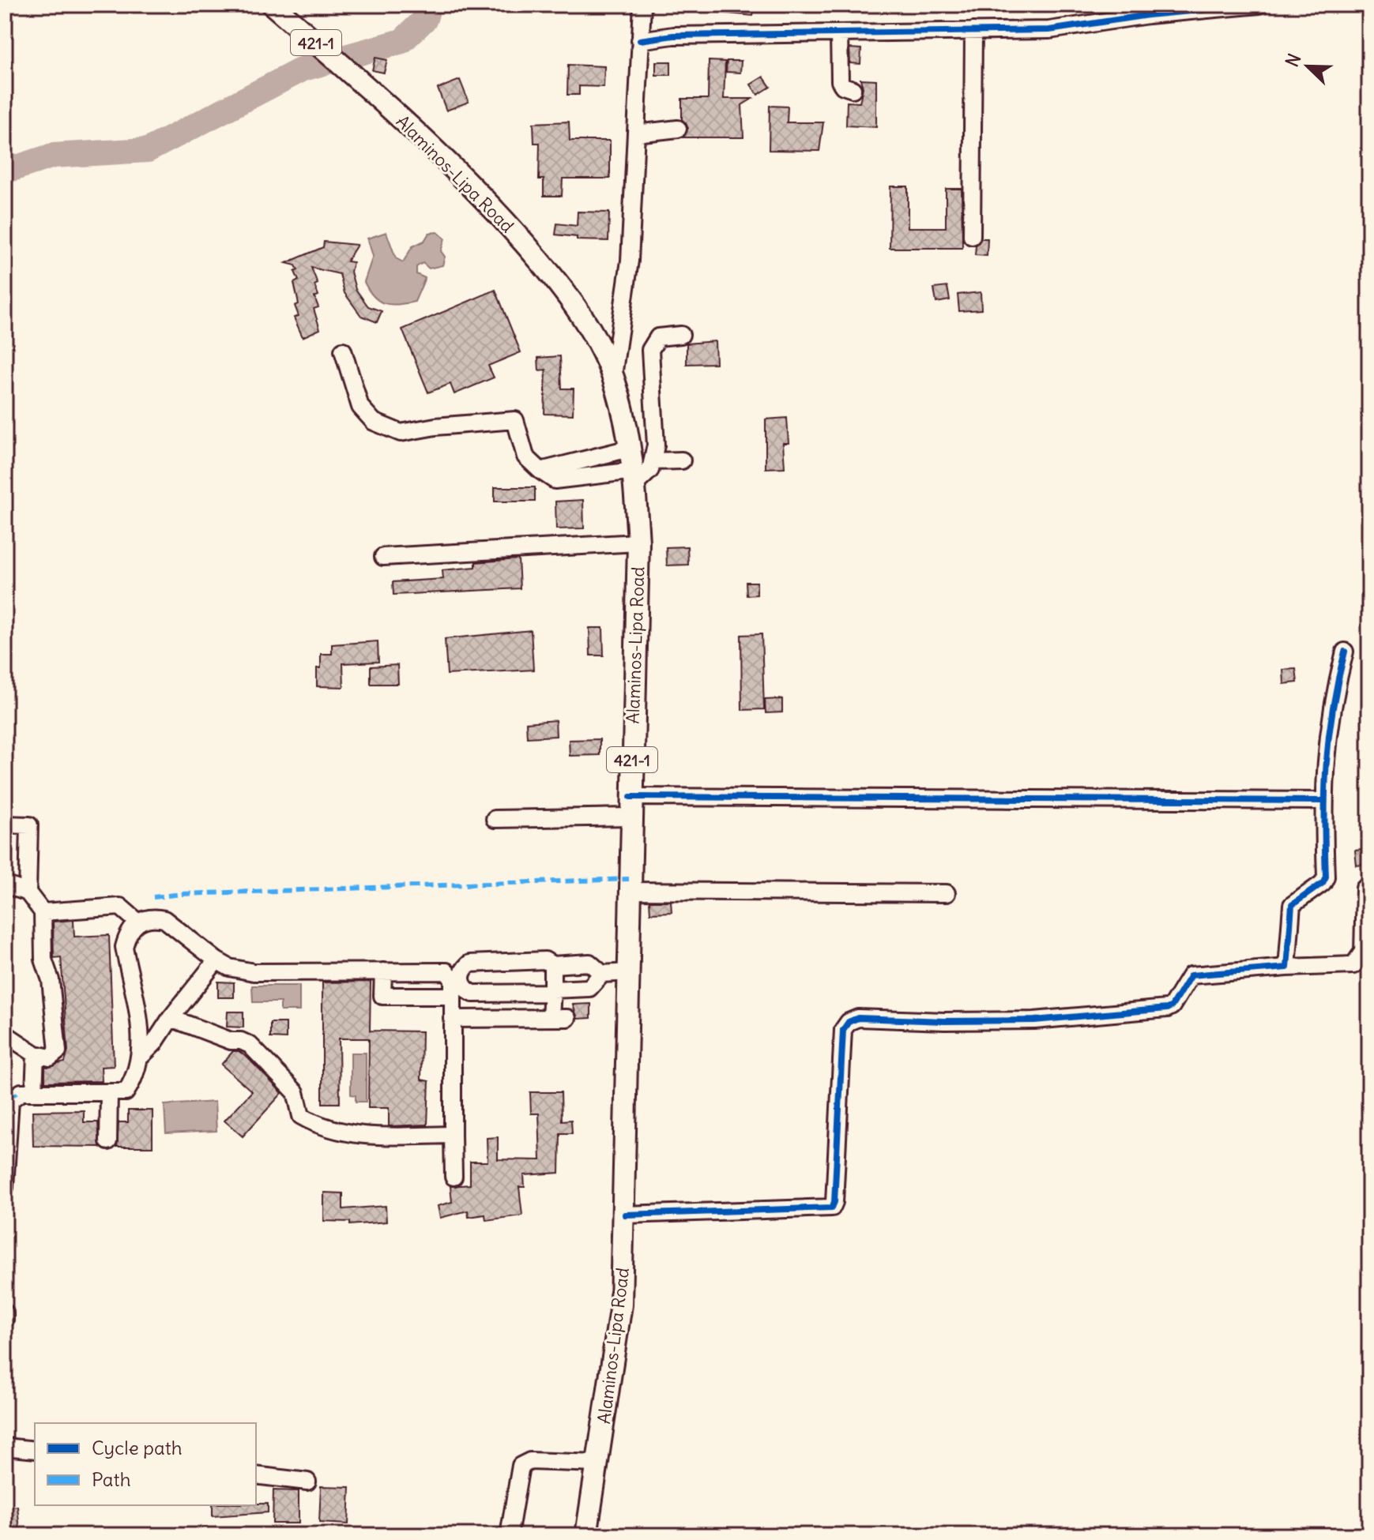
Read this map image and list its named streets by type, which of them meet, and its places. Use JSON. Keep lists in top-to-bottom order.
{
  "streets": {
    "main road": ["421-1", "Alaminos-Lipa Road"]
  },
  "legend": ["Cycle path", "Path"],
  "north": "top left"
}
